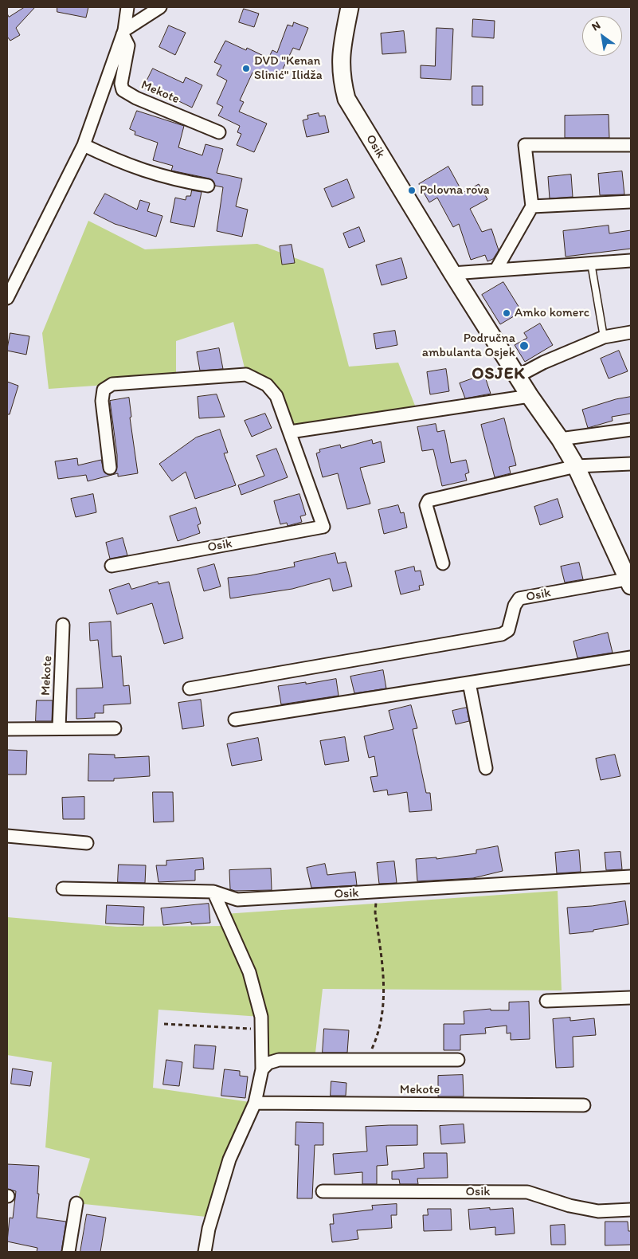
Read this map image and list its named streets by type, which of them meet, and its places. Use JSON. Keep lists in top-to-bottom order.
{
  "streets": {
    "main road": ["Osik"],
    "street": ["Mekote"]
  },
  "districts": ["OSJEK"],
  "places": [
    "DVD \"Kenan Slinić\" Ilidža",
    "Polovna rova",
    "Amko komerc",
    "Područna ambulanta Osjek"
  ],
  "north": "top left"
}
